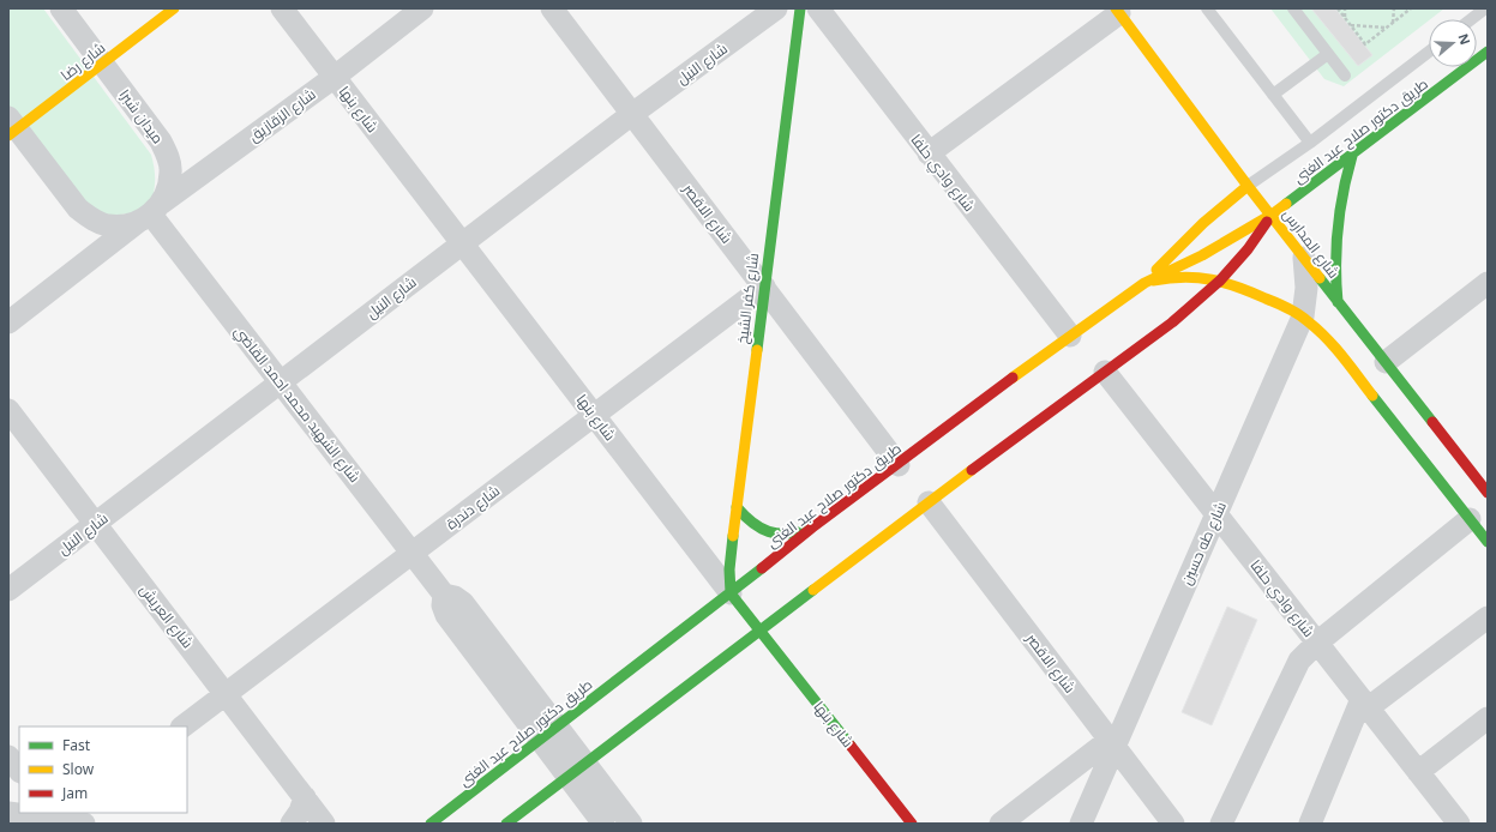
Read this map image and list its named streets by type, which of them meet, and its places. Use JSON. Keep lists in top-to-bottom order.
{
  "streets": {
    "main road": [
      "شارع رضا",
      "شارع بنها",
      "طريق دكتور صلاح عبد الغنى",
      "شارع المدارس",
      "شارع كفر الشيخ"
    ],
    "street": [
      "شارع النيل",
      "شارع الزقازيق",
      "ميدان شبرا",
      "شارع وادي حلفا",
      "شارع الاقصر",
      "شارع الشهيد محمد احمد القاضي",
      "شارع دندرة",
      "شارع طه حسين",
      "شارع العريش"
    ]
  },
  "crossings": [
    ["شارع رضا", "ميدان شبرا"],
    ["شارع النيل", "شارع بنها"],
    ["شارع النيل", "شارع الاقصر"],
    ["شارع النيل", "شارع الشهيد محمد احمد القاضي"],
    ["شارع النيل", "شارع العريش"],
    ["شارع بنها", "شارع الزقازيق"],
    ["شارع بنها", "طريق دكتور صلاح عبد الغنى"],
    ["شارع بنها", "شارع كفر الشيخ"],
    ["شارع بنها", "شارع دندرة"],
    ["شارع الزقازيق", "ميدان شبرا"],
    ["شارع الزقازيق", "شارع الشهيد محمد احمد القاضي"],
    ["ميدان شبرا", "شارع الشهيد محمد احمد القاضي"],
    ["طريق دكتور صلاح عبد الغنى", "شارع وادي حلفا"],
    ["طريق دكتور صلاح عبد الغنى", "شارع الاقصر"],
    ["طريق دكتور صلاح عبد الغنى", "شارع المدارس"],
    ["طريق دكتور صلاح عبد الغنى", "شارع كفر الشيخ"],
    ["طريق دكتور صلاح عبد الغنى", "شارع الشهيد محمد احمد القاضي"],
    ["شارع وادي حلفا", "شارع طه حسين"],
    ["شارع الاقصر", "شارع كفر الشيخ"],
    ["شارع الاقصر", "شارع دندرة"],
    ["شارع الاقصر", "شارع طه حسين"],
    ["شارع المدارس", "شارع طه حسين"],
    ["شارع كفر الشيخ", "شارع دندرة"],
    ["شارع الشهيد محمد احمد القاضي", "شارع دندرة"],
    ["شارع دندرة", "شارع العريش"]
  ],
  "legend": ["Fast", "Slow", "Jam"],
  "north": "right"
}
